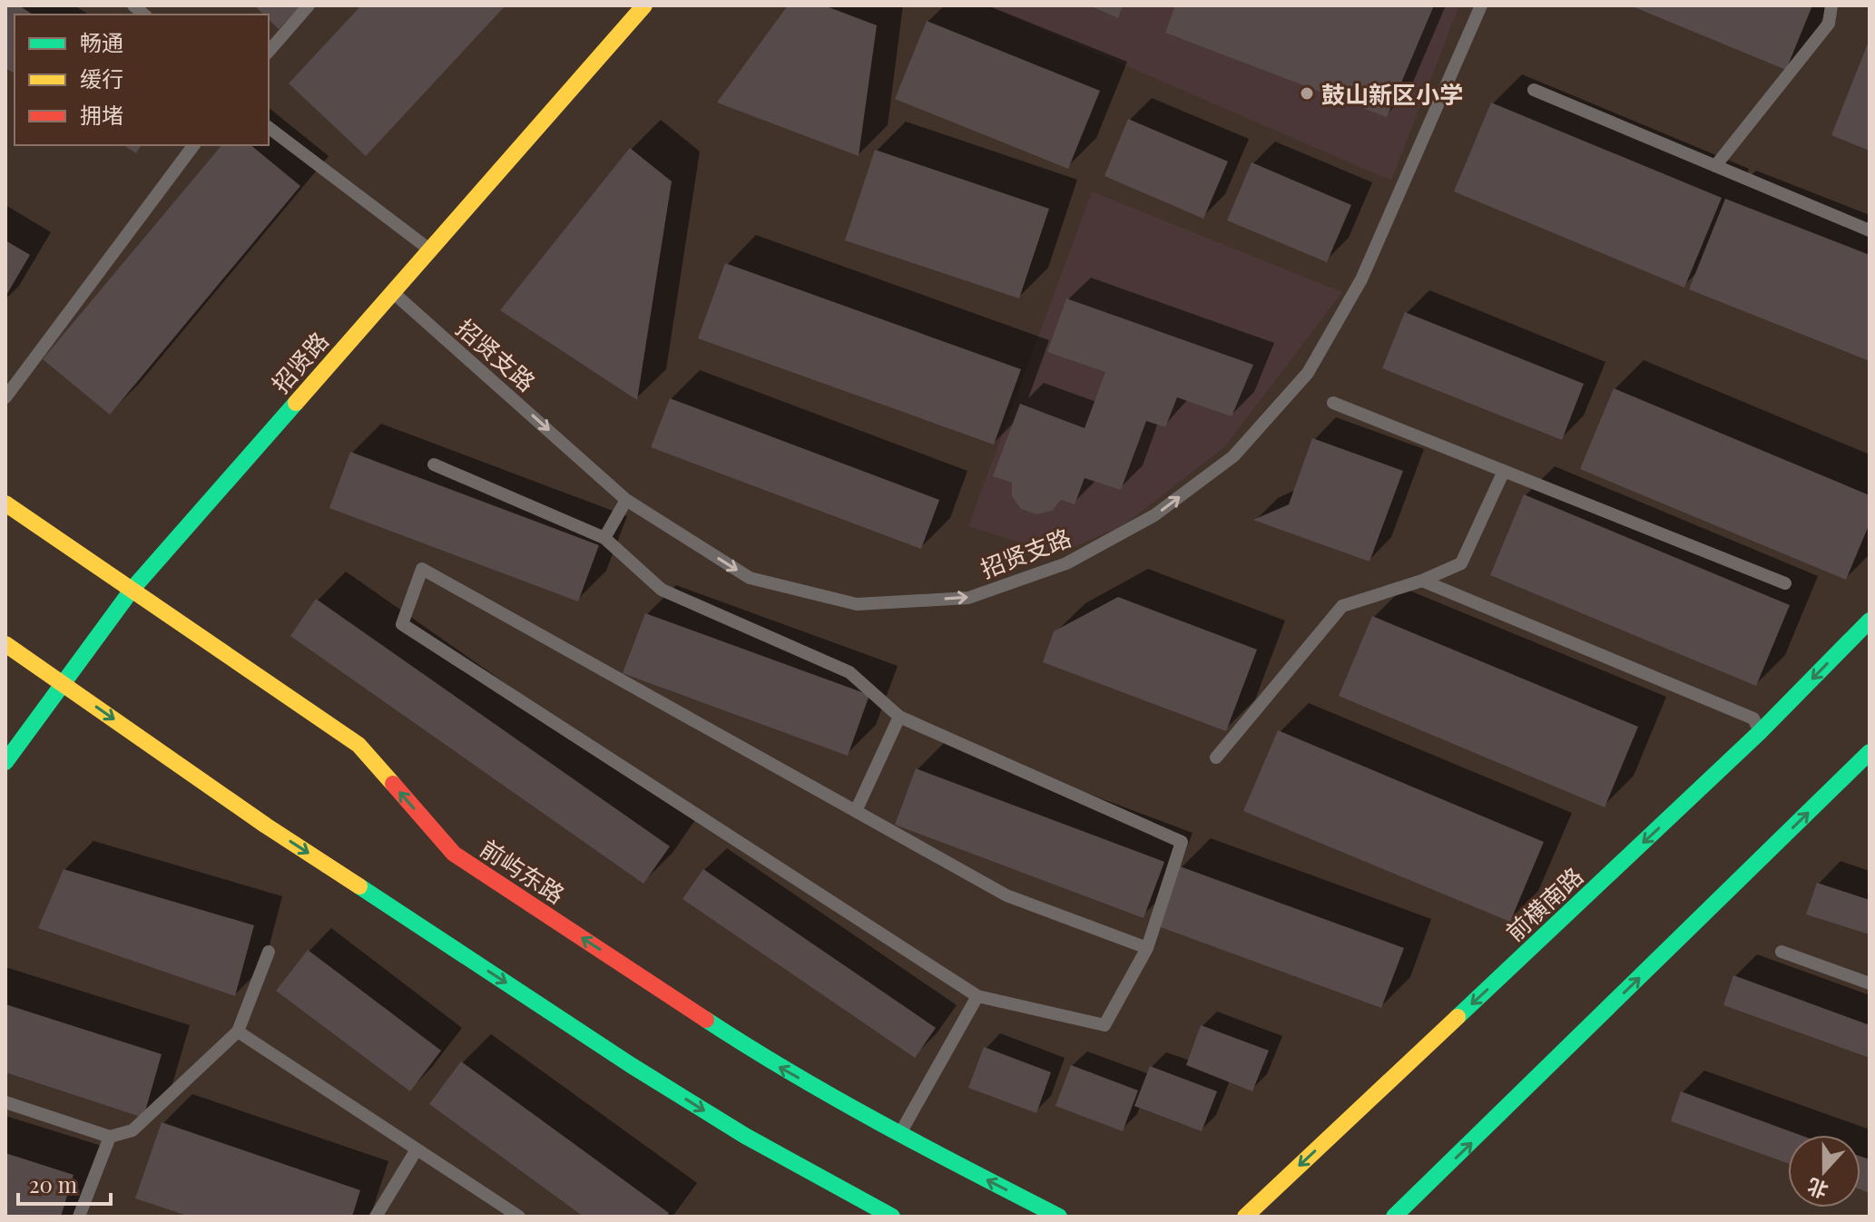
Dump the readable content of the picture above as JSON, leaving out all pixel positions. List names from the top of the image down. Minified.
{"streets":{"main road":["招贤路","前屿东路","前横南路"],"lane":["招贤支路"]},"crossings":[["招贤支路","招贤路"],["招贤路","前屿东路"]],"places":["鼓山新区小学"],"legend":["畅通","缓行","拥堵"],"scale_bar":"20 m","north":"bottom"}
